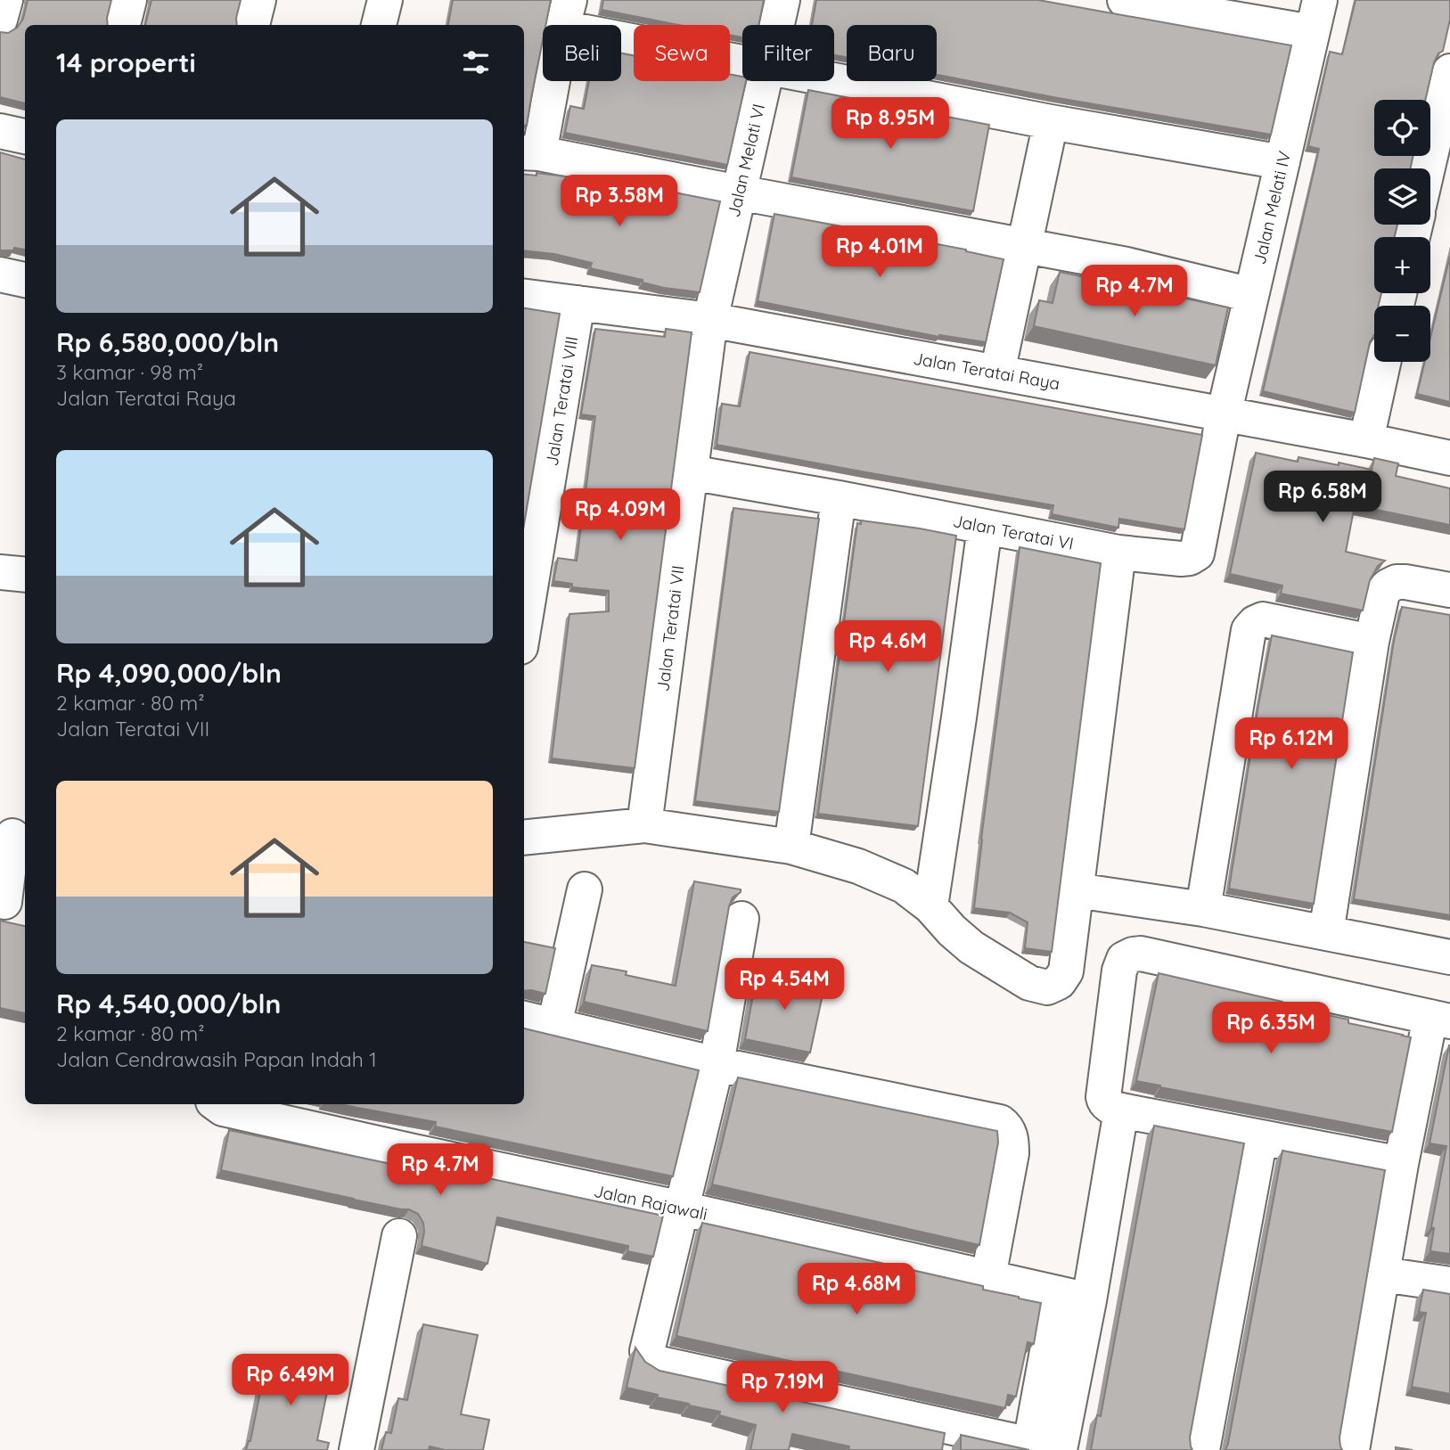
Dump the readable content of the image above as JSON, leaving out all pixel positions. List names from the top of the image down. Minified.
{"streets":{"street":["Jalan Melati VI","Jalan Melati IV","Jalan Teratai Raya","Jalan Teratai VIII","Jalan Teratai VI","Jalan Teratai VII","Jalan Rajawali"]},"crossings":[["Jalan Melati VI","Jalan Teratai Raya"],["Jalan Melati VI","Jalan Teratai VII"],["Jalan Melati IV","Jalan Teratai Raya"],["Jalan Melati IV","Jalan Teratai VI"],["Jalan Teratai Raya","Jalan Teratai VIII"],["Jalan Teratai Raya","Jalan Teratai VI"],["Jalan Teratai Raya","Jalan Teratai VII"],["Jalan Teratai VI","Jalan Teratai VII"]],"page":{"chip":["Beli","Sewa","Filter","Baru"],"heading":"14 properti","price":["Rp 8.95M","Rp 3.58M","Rp 4.01M","Rp 4.7M","Rp 6.58M","Rp 4.09M","Rp 4.6M","Rp 6.12M","Rp 4.54M","Rp 6.35M","Rp 4.7M","Rp 4.68M","Rp 6.49M","Rp 7.19M"],"map_buttons":["+","−"],"list":[{"name":"Rp 6,580,000/bln","note":"3 kamar · 98 m² · Jalan Teratai Raya"},{"name":"Rp 4,090,000/bln","note":"2 kamar · 80 m² · Jalan Teratai VII"},{"name":"Rp 4,540,000/bln","note":"2 kamar · 80 m² · Jalan Cendrawasih Papan Indah 1"}]}}
